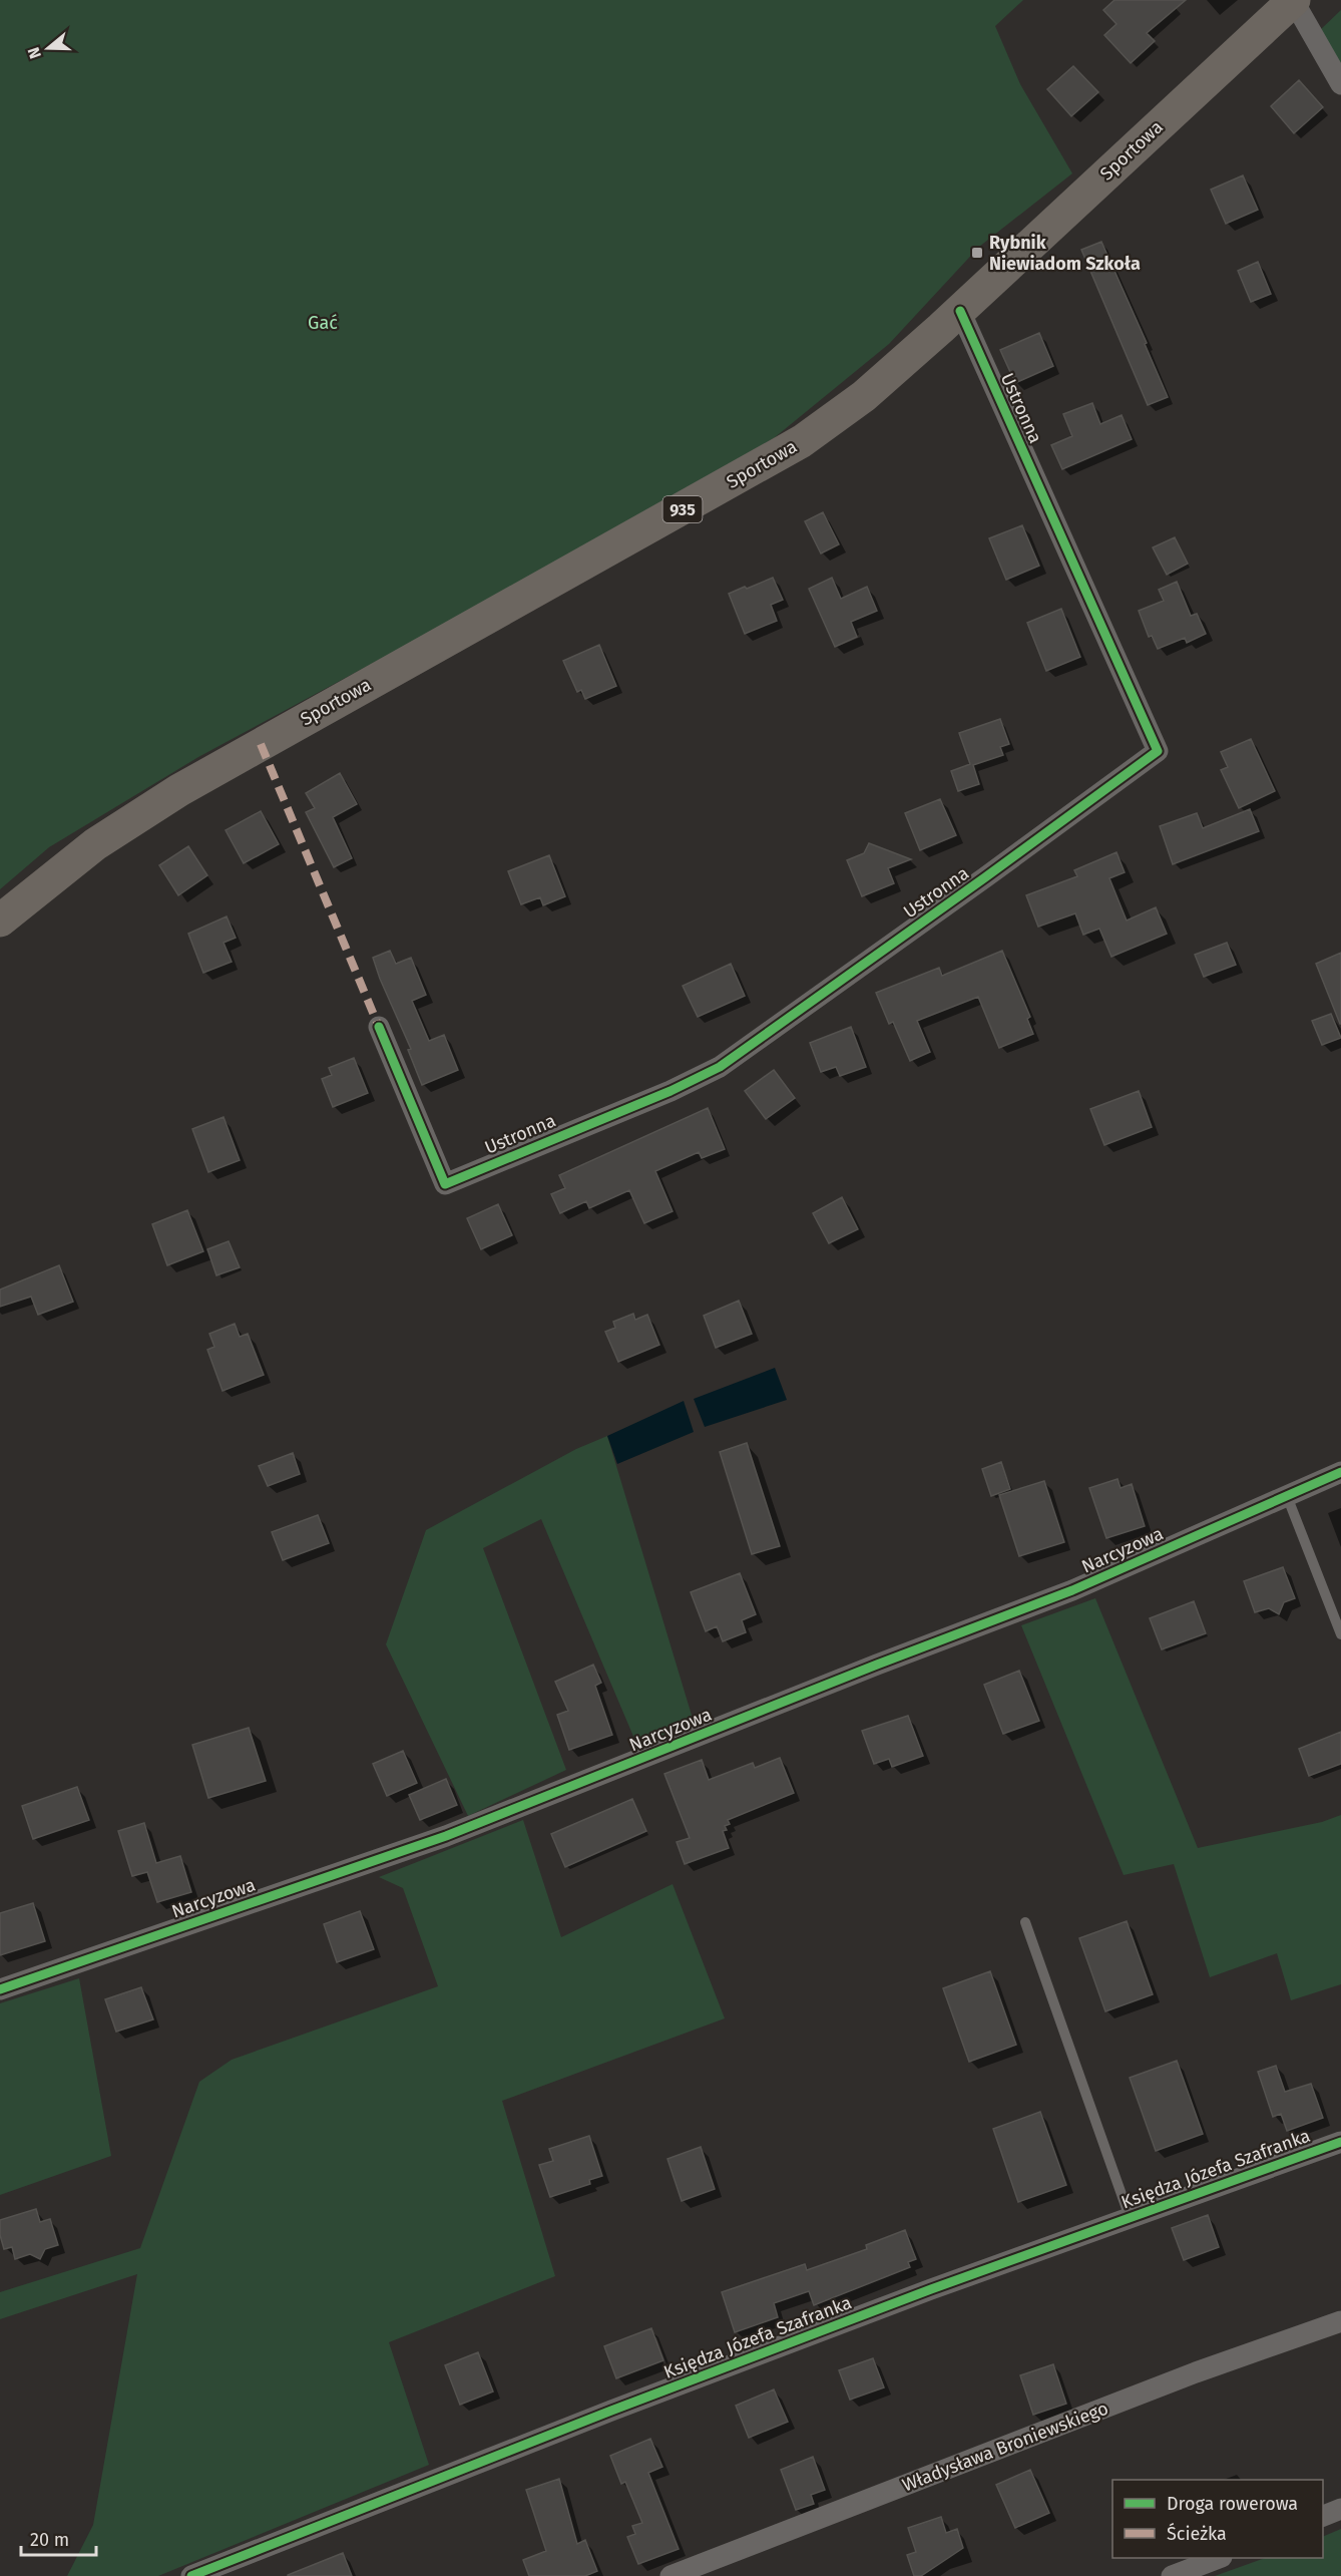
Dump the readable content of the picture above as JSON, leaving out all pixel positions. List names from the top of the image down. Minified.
{"streets":{"main road":["Sportowa","935"],"street":["Ustronna","Narcyzowa","Księdza Józefa Szafranka","Władysława Broniewskiego"]},"crossings":[["Sportowa","Ustronna"]],"parks":["Gać"],"places":{"transit":["Rybnik Niewiadom Szkoła"]},"legend":["Droga rowerowa","Ścieżka"],"scale_bar":"20 m","north":"left"}
